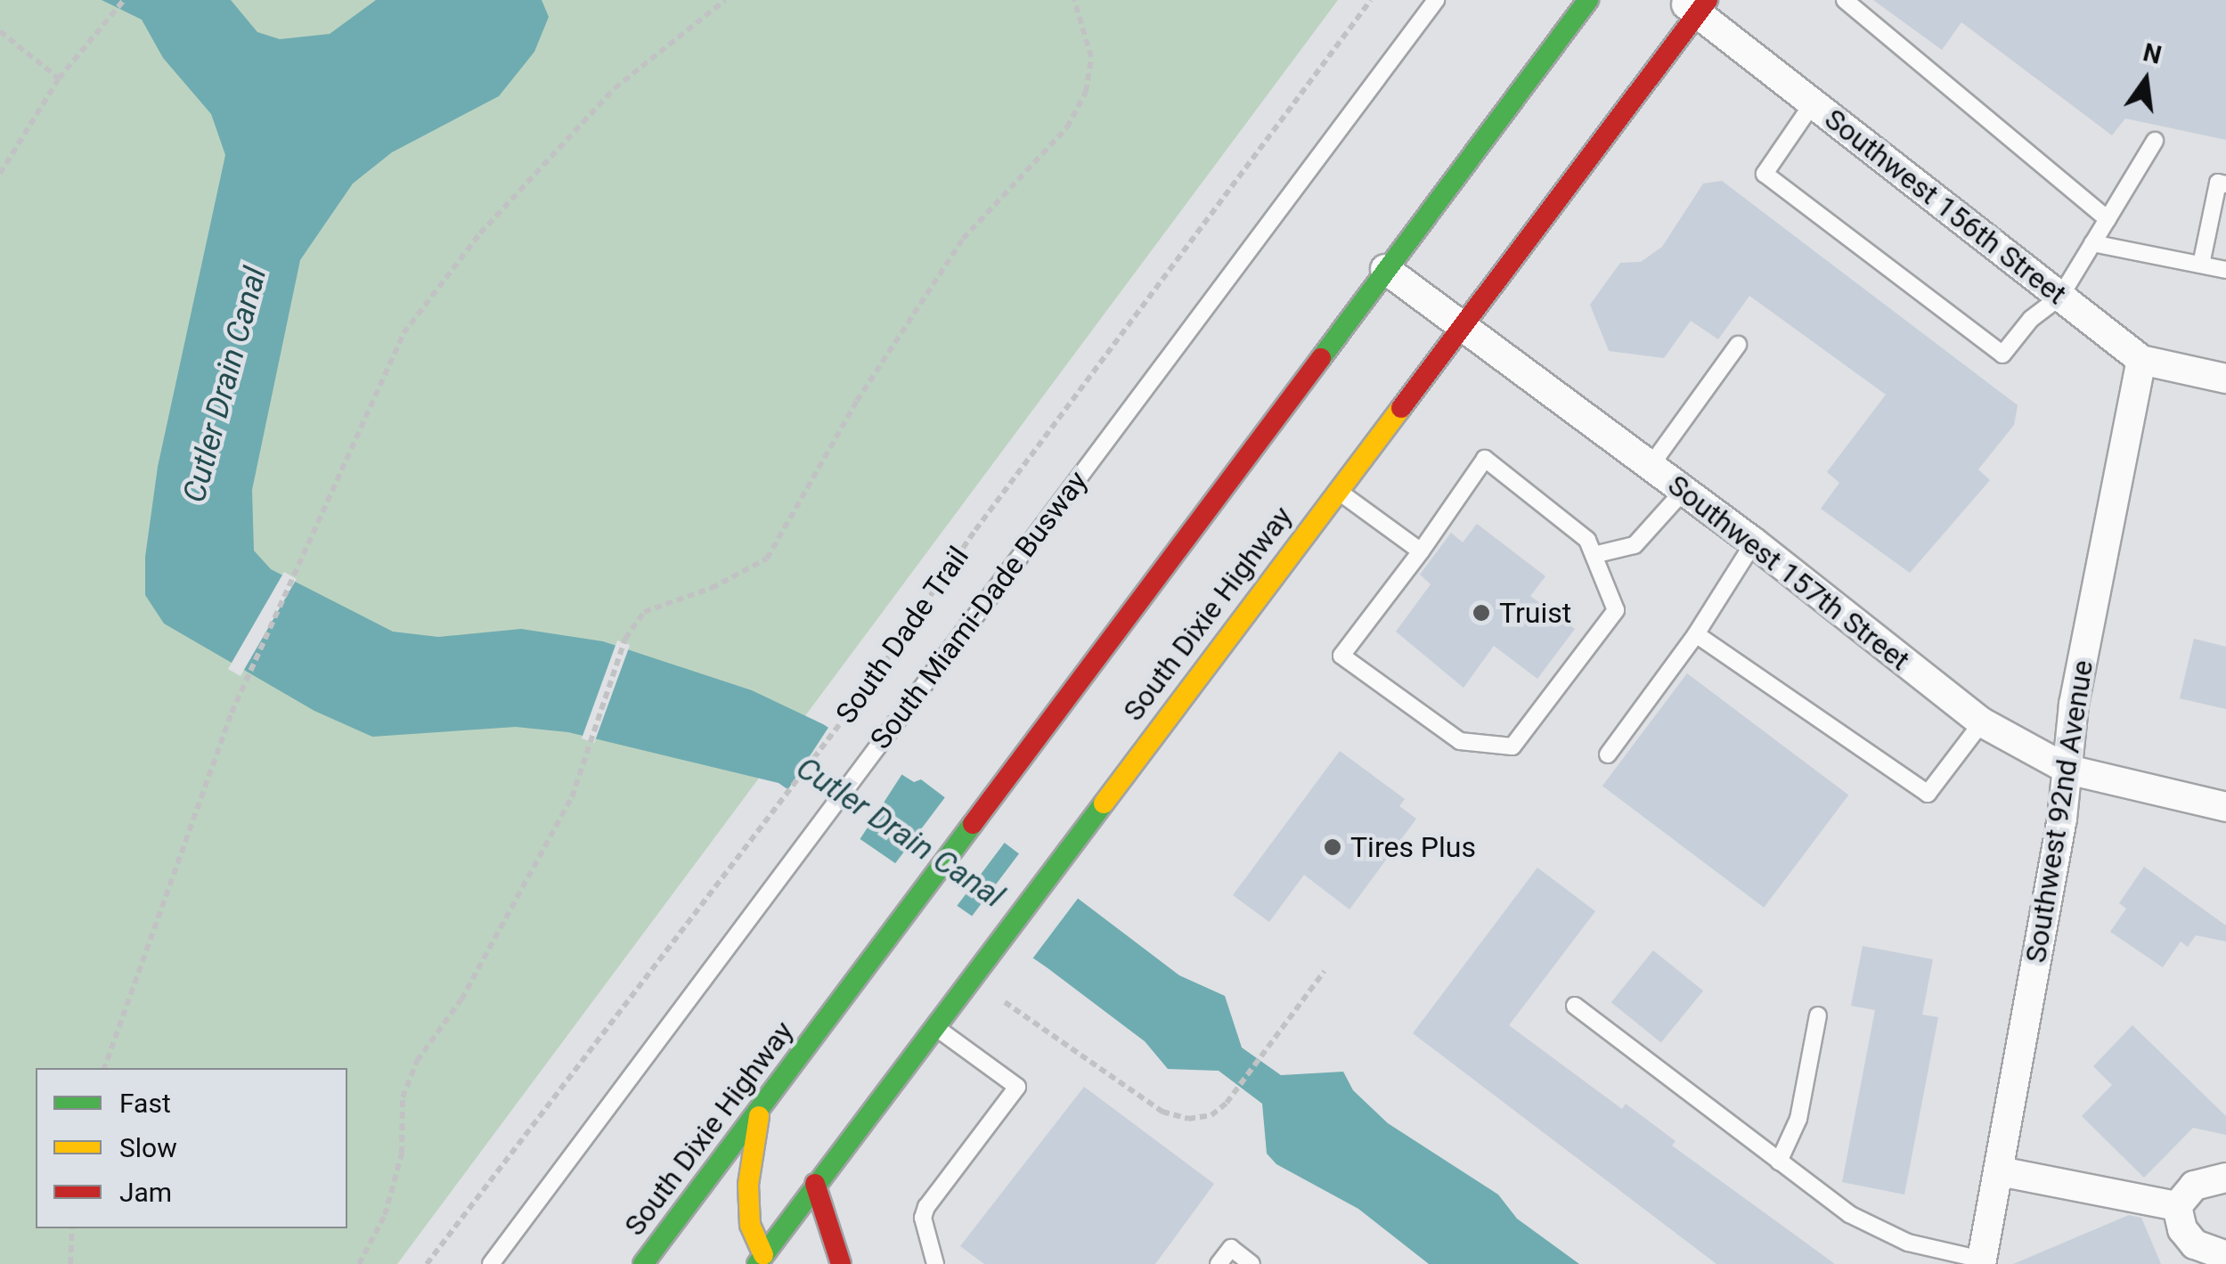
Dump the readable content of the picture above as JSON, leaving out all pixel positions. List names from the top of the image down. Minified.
{"streets":{"main road":["South Dixie Highway"],"street":["Southwest 156th Street","Southwest 157th Street","Southwest 92nd Avenue"],"lane":["South Miami-Dade Busway"],"path":["South Dade Trail"]},"crossings":[["Southwest 156th Street","South Dixie Highway"],["Southwest 156th Street","Southwest 92nd Avenue"],["Southwest 157th Street","South Dixie Highway"],["Southwest 157th Street","Southwest 92nd Avenue"]],"water":["Cutler Drain Canal"],"places":["Truist","Tires Plus"],"legend":["Fast","Slow","Jam"],"north":"top"}
